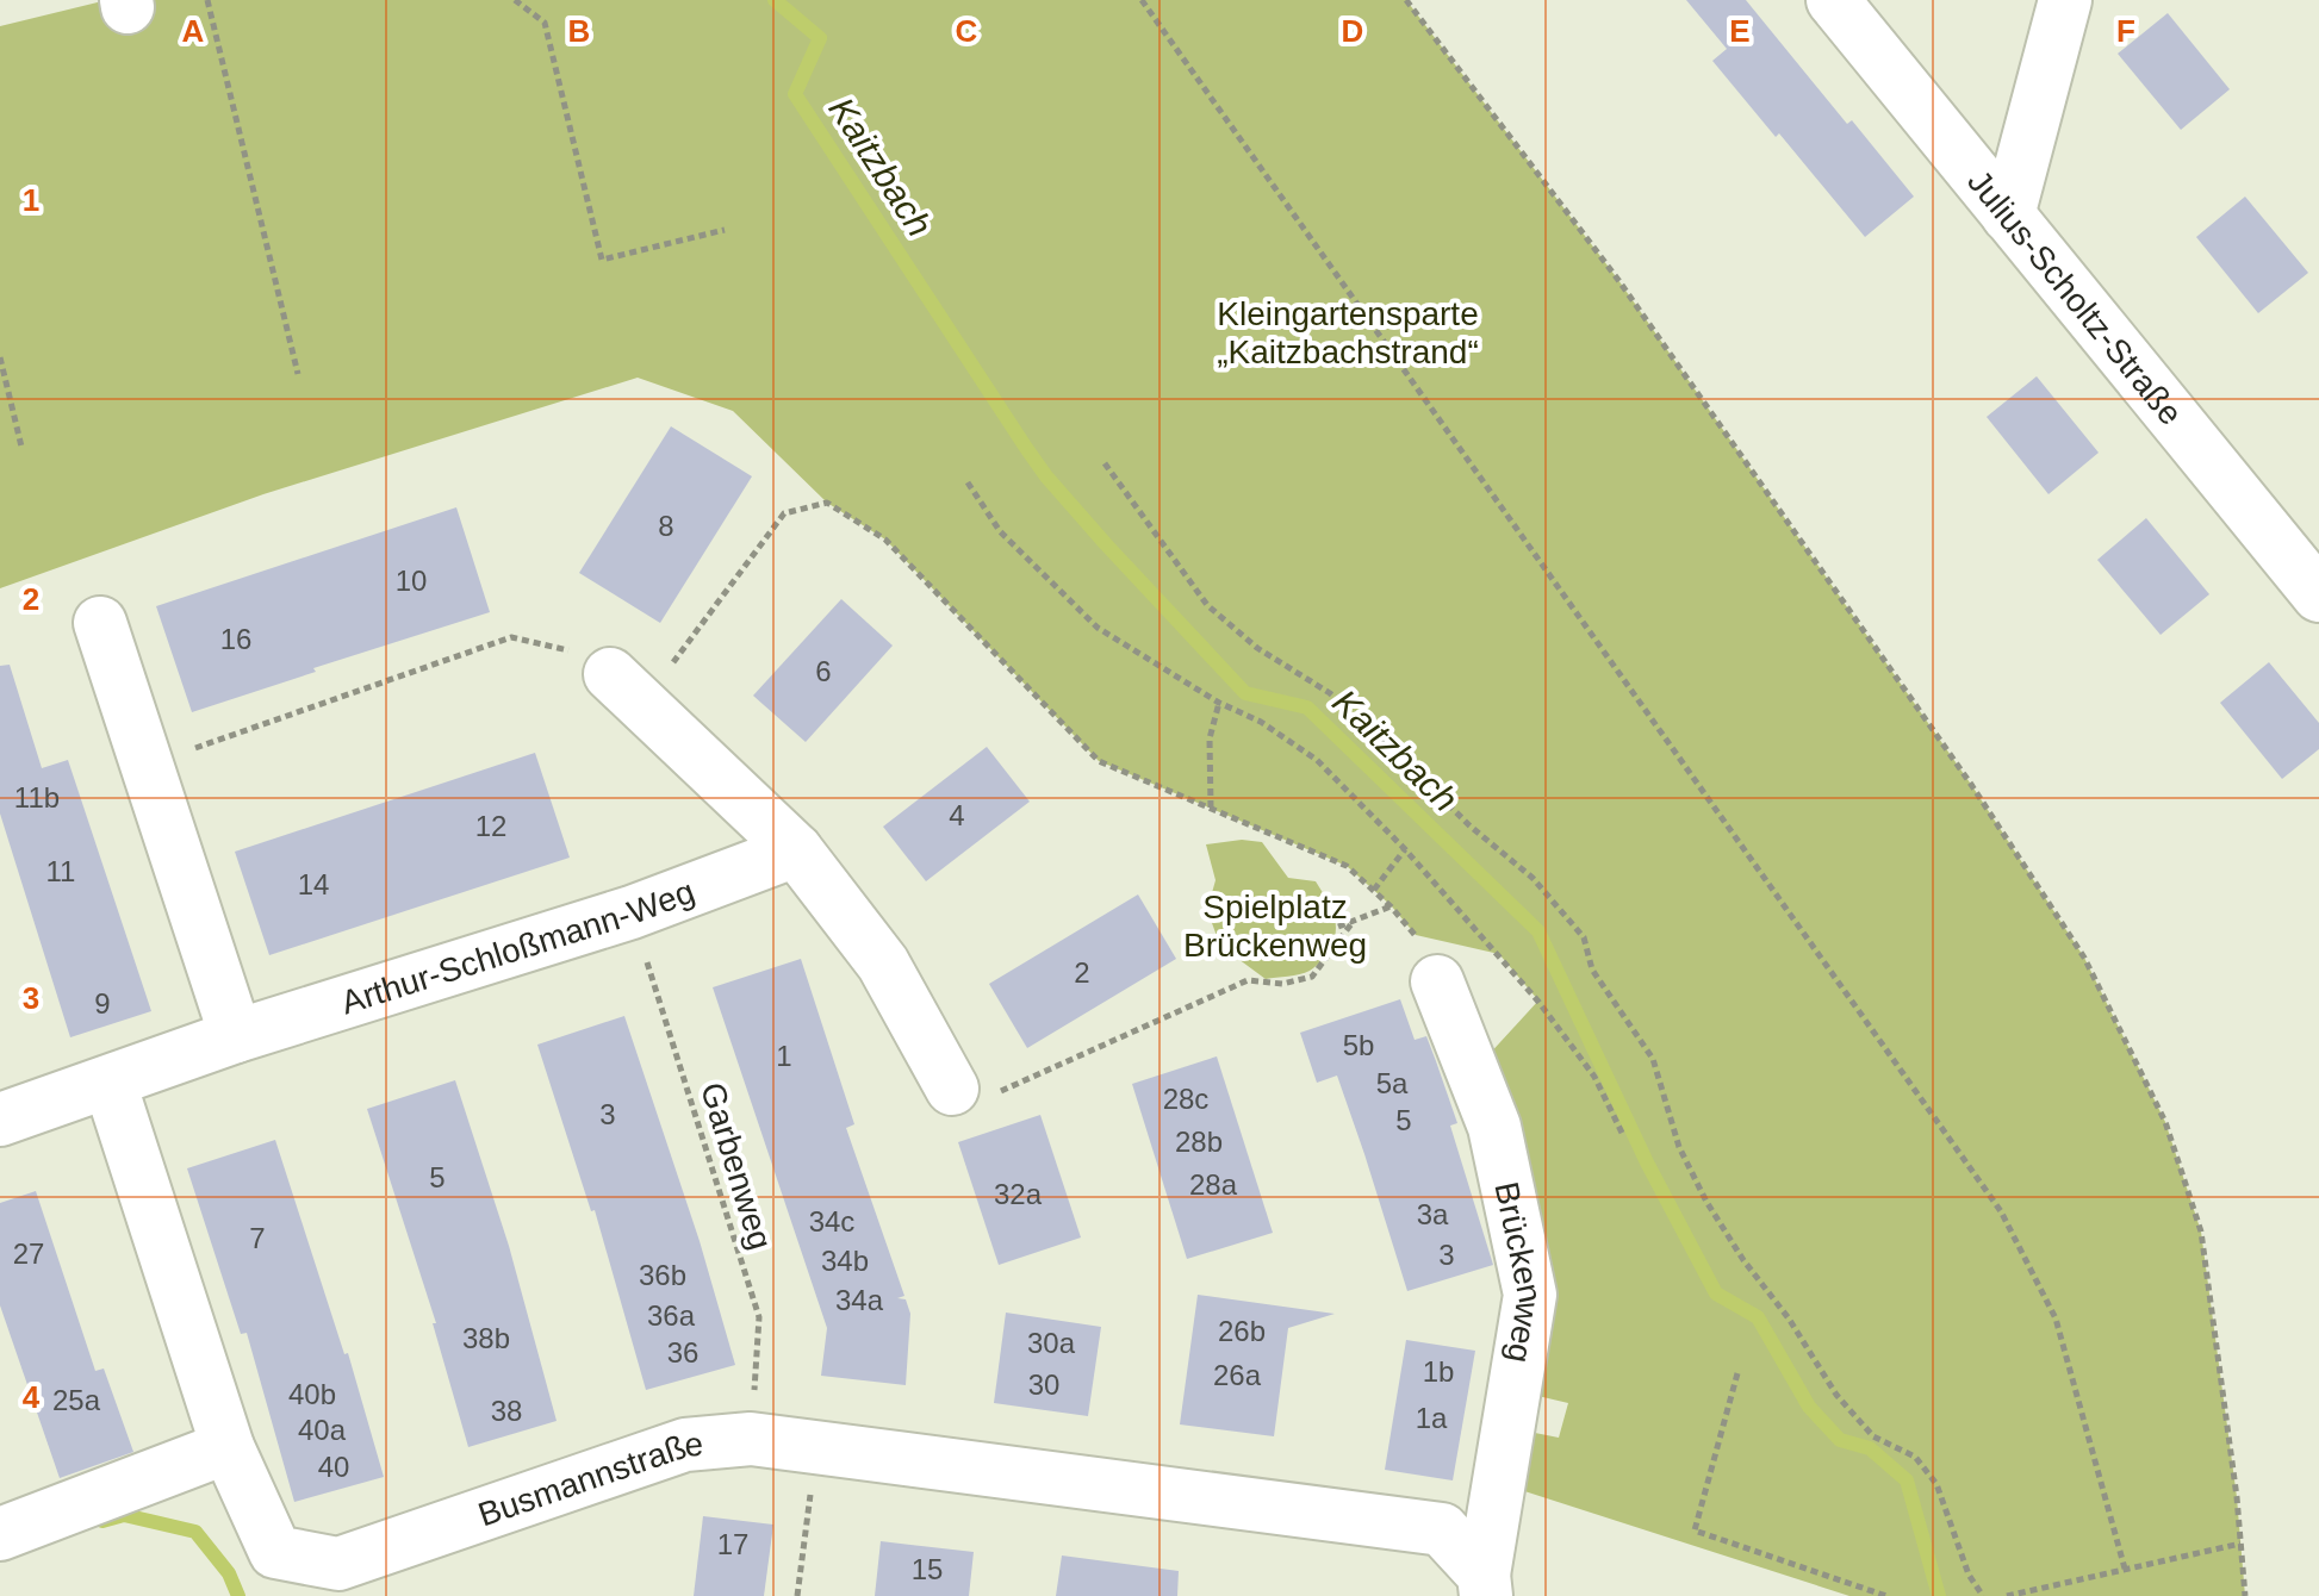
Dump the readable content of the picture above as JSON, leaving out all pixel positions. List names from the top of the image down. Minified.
{"streets":{"street":["Julius-Scholtz-Straße","Arthur-Schloßmann-Weg","Brückenweg","Busmannstraße"],"path":["Garbenweg"]},"crossings":[["Arthur-Schloßmann-Weg","Garbenweg"],["Arthur-Schloßmann-Weg","Busmannstraße"],["Garbenweg","Busmannstraße"],["Brückenweg","Busmannstraße"]],"water":["Kaitzbach"],"parks":["Kleingartensparte „Kaitzbachstrand“","Spielplatz Brückenweg"],"house_numbers":["8","10","16","6","11b","4","12","11","14","2","9","5b","1","5a","28c","3","5","28b","5","28a","32a","3a","34c","7","27","3","34b","36b","34a","36a","26b","38b","30a","36","1b","26a","30","40b","25a","38","1a","40a","40","17","15"],"grid":{"columns":["A","B","C","D","E","F"],"rows":["1","2","3","4"]}}
